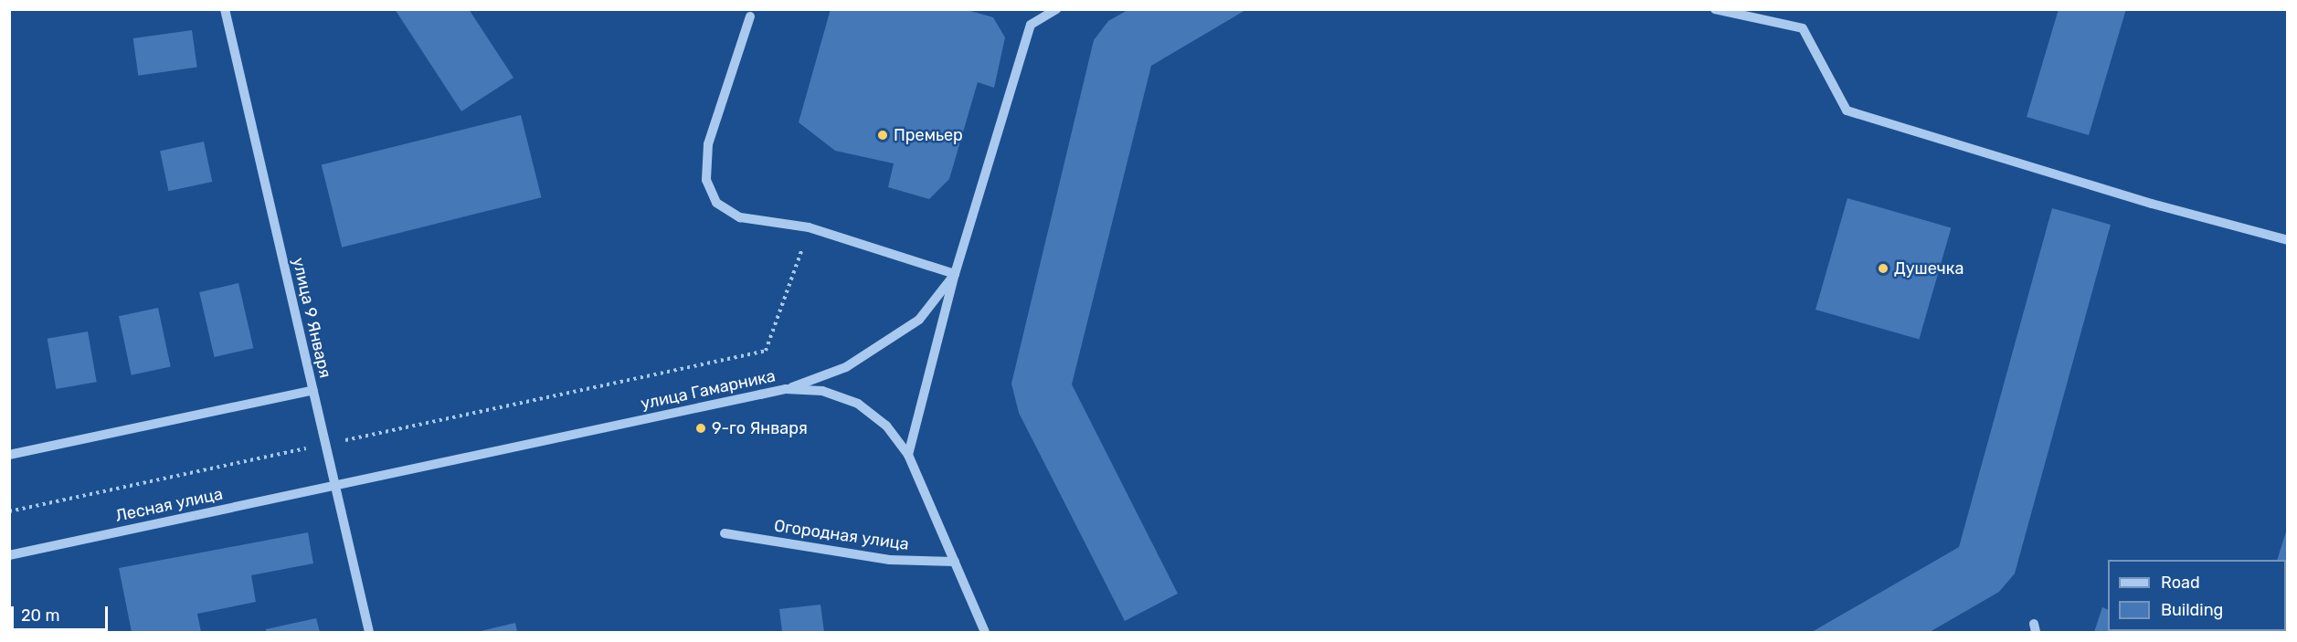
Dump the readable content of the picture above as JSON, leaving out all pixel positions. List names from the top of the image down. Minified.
{"streets":{"street":["улица 9 Января","улица Гамарника","Лесная улица","Огородная улица"]},"crossings":[["улица 9 Января","улица Гамарника"],["улица 9 Января","Лесная улица"],["улица Гамарника","Лесная улица"],["улица Гамарника","Огородная улица"]],"places":["Премьер","Душечка","9-го Января"],"legend":["Road","Building"],"scale_bar":"20 m"}
